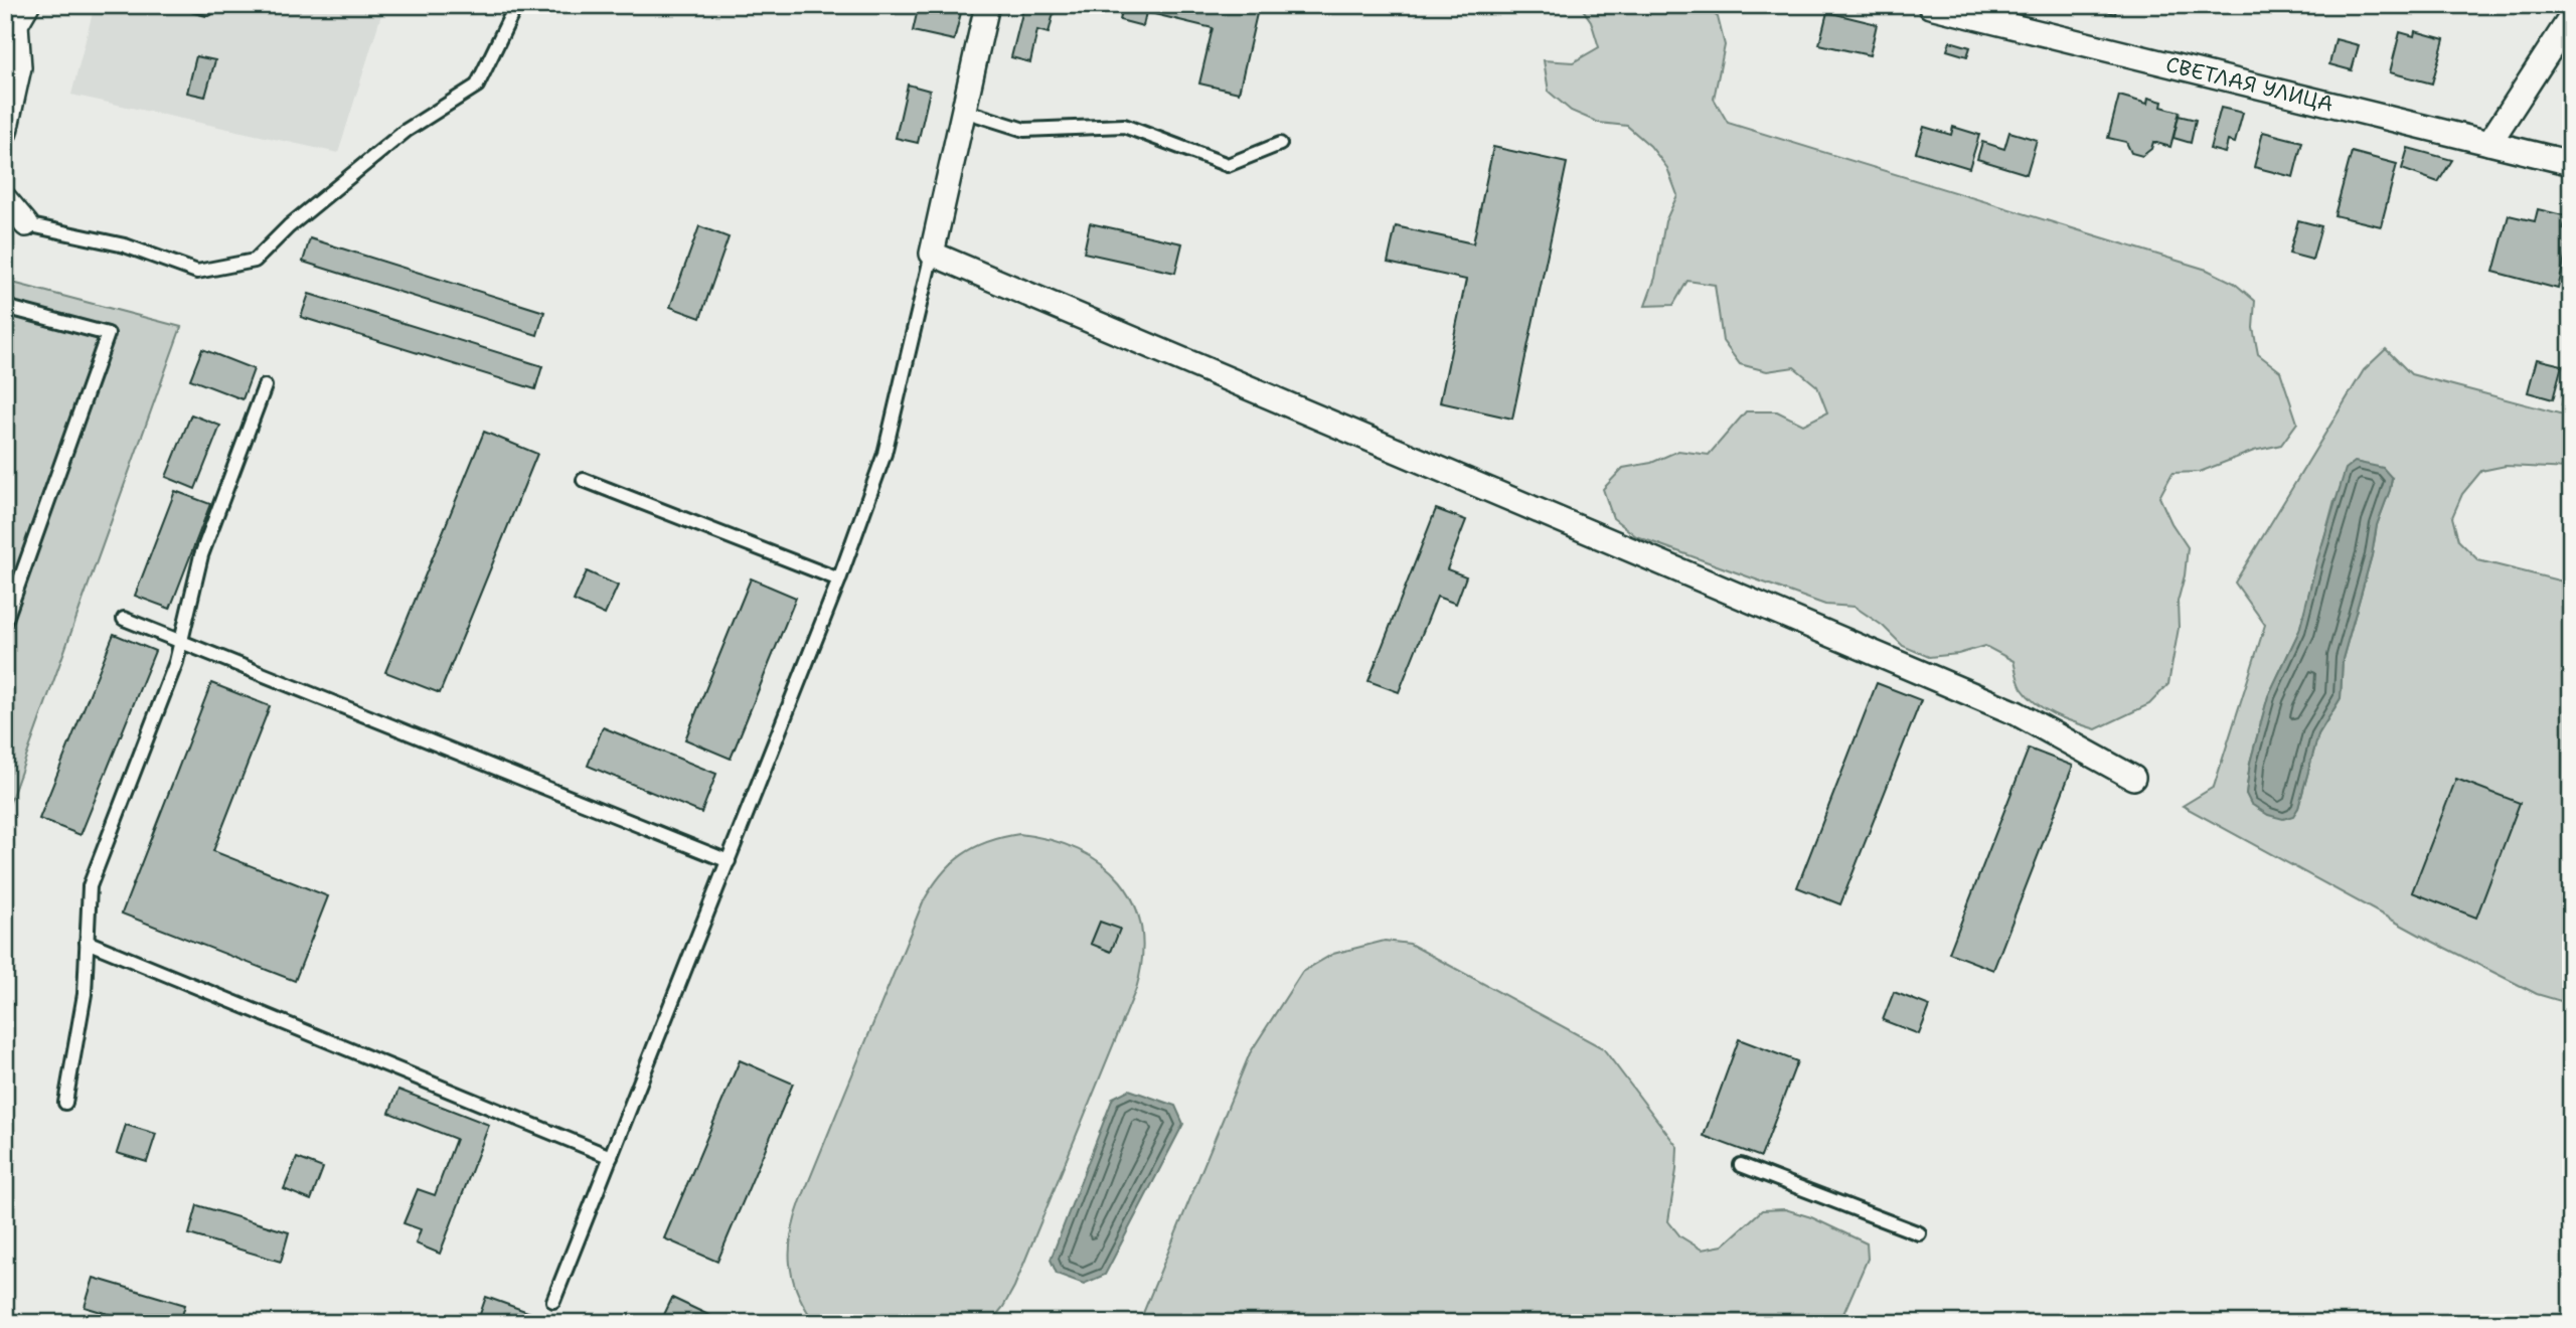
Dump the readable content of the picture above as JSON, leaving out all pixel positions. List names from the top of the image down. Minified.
{"streets":{"street":["СВЕТЛАЯ УЛИЦА"]}}
